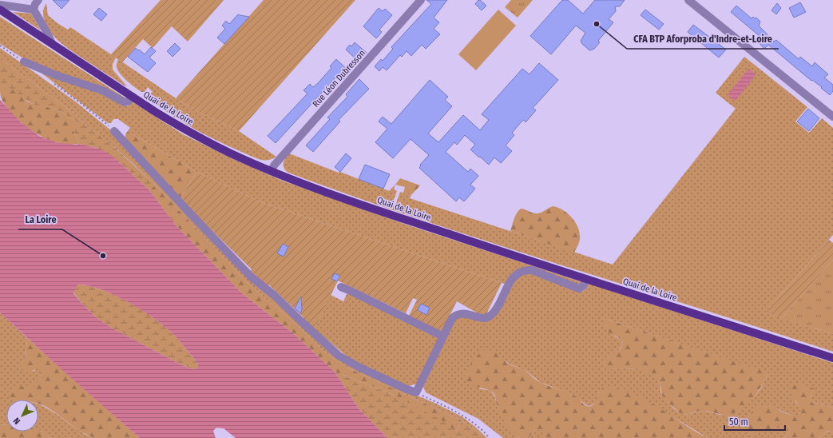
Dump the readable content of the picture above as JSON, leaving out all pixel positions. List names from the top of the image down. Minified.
{"streets":{"main road":["Quai de la Loire"],"street":["Rue Léon Dubresson"]},"crossings":[["Rue Léon Dubresson","Quai de la Loire"]],"places":["CFA BTP Aforproba d'Indre-et-Loire","La Loire"],"scale_bar":"50 m","north":"bottom left"}
